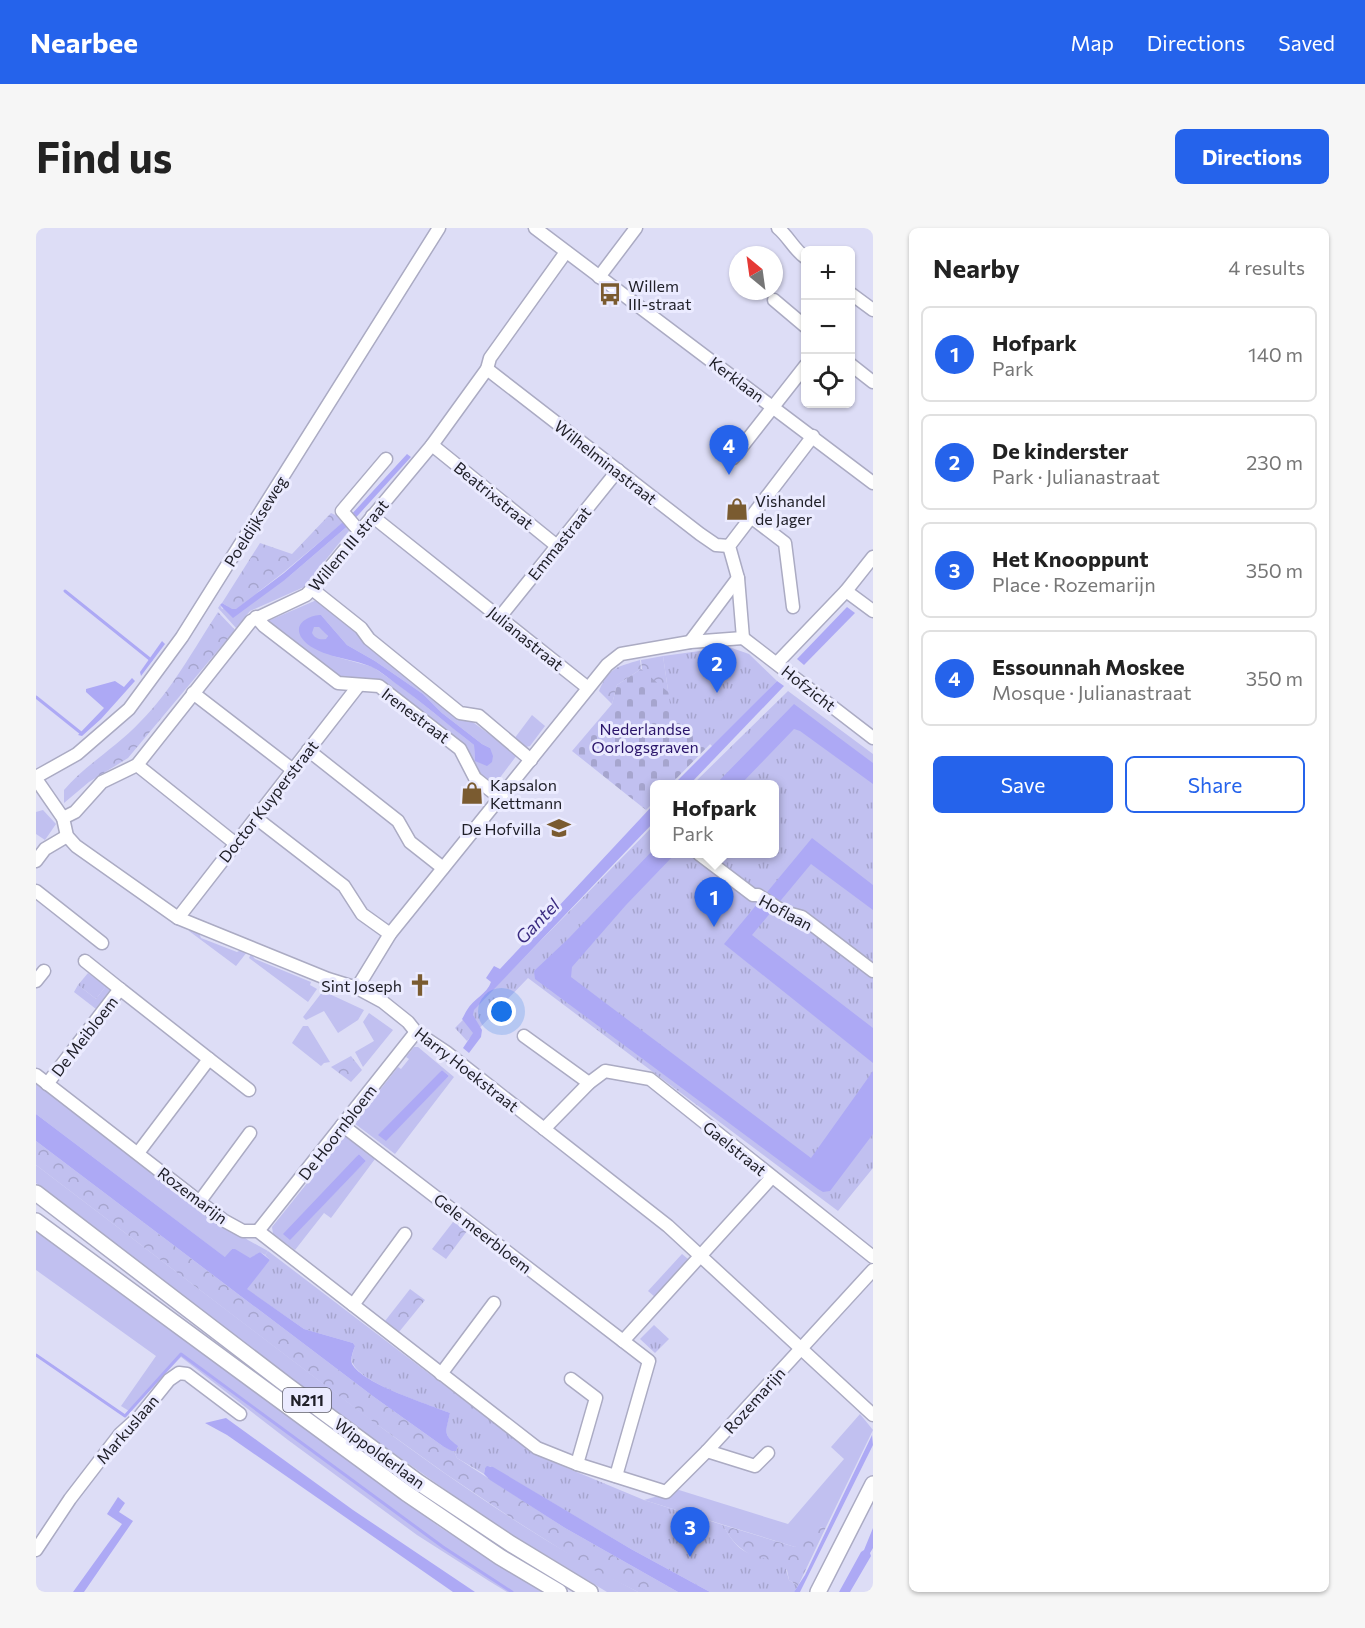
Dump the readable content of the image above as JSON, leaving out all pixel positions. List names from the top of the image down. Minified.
{"streets":{"main road":["N211","Wippolderlaan"],"street":["Kerklaan","Wilhelminastraat","Beatrixstraat","Poeldijkseweg","Emmastraat","Willem III straat","Julianastraat","Hofzicht","Irenestraat","Doctor Kuyperstraat","Hoflaan","De Meibloem","Harry Hoekstraat","De Hoornbloem","Gaelstraat","Rozemarijn","Gele meerbloem","Markuslaan"]},"crossings":[["Kerklaan","Willem III straat"],["Wilhelminastraat","Emmastraat"],["Wilhelminastraat","Willem III straat"],["Beatrixstraat","Emmastraat"],["Beatrixstraat","Willem III straat"],["Emmastraat","Julianastraat"],["Willem III straat","Julianastraat"],["Willem III straat","Irenestraat"],["Irenestraat","Doctor Kuyperstraat"],["Doctor Kuyperstraat","Harry Hoekstraat"],["De Meibloem","Rozemarijn"],["Harry Hoekstraat","De Hoornbloem"],["Harry Hoekstraat","Gaelstraat"],["Harry Hoekstraat","Rozemarijn"],["De Hoornbloem","Rozemarijn"],["De Hoornbloem","Gele meerbloem"],["Rozemarijn","Gele meerbloem"]],"water":["Gantel"],"parks":["Nederlandse Oorlogsgraven"],"places":{"bus stop":["Willem III-straat"],"shop":["Vishandel de Jager","Kapsalon Kettmann"],"school or university":["De Hofvilla"],"church":["Sint Joseph"]},"north":"top left","page":{"header":"Nearbee","nav":["Map","Directions","Saved"],"buttons":["Directions",["Save","Share"]],"title":"Find us","heading":["Nearby","4 results"],"map_buttons":["+","−"],"list":[{"mark":"1","name":"Hofpark","note":"Park","value":"140 m"},{"mark":"2","name":"De kinderster","note":"Park · Julianastraat","value":"230 m"},{"mark":"3","name":"Het Knooppunt","note":"Place · Rozemarijn","value":"350 m"},{"mark":"4","name":"Essounnah Moskee","note":"Mosque · Julianastraat","value":"350 m"}],"pins":["4","2","1","3"],"popup":["Hofpark","Park"]}}
